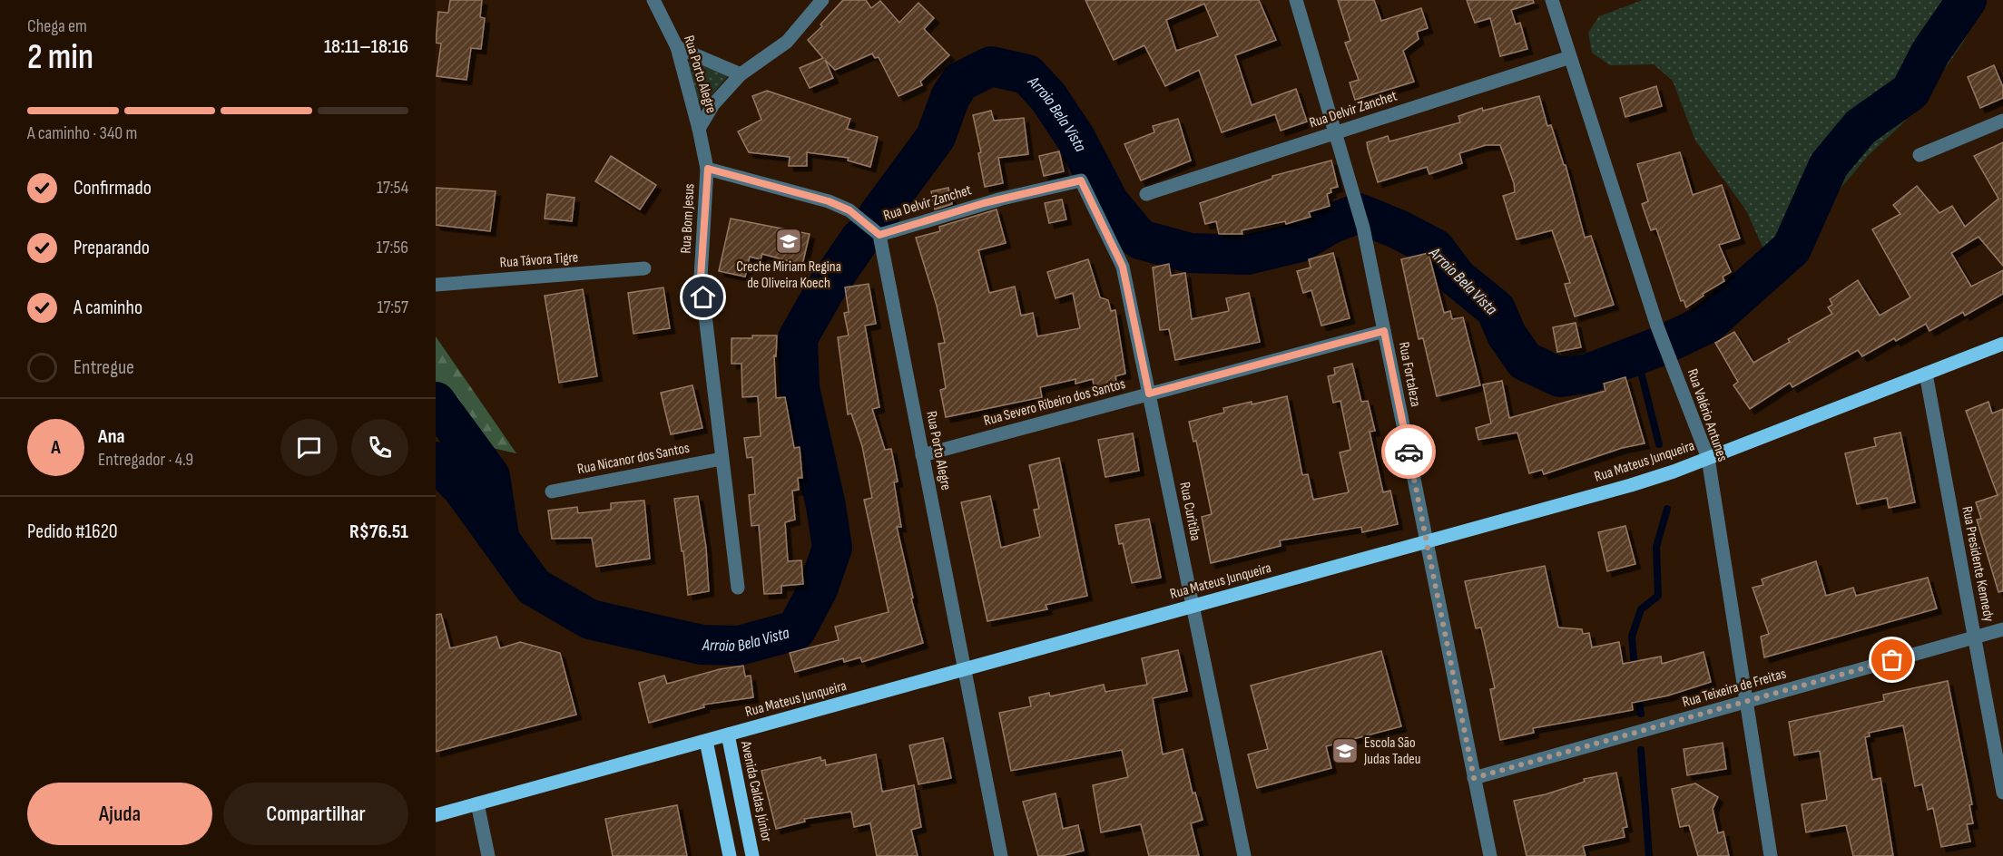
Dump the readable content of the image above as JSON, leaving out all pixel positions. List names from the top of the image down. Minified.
{"streets":{"main road":["Rua Mateus Junqueira","Avenida Caldas Júnior"],"street":["Rua Porto Alegre","Rua Delvir Zanchet","Rua Bom Jesus","Rua Távora Tigre","Rua Fortaleza","Rua Severo Ribeiro dos Santos","Rua Valério Antunes","Rua Nicanor dos Santos","Rua Curitiba","Rua Presidente Kennedy","Rua Teixeira de Freitas"]},"crossings":[["Rua Porto Alegre","Rua Delvir Zanchet"],["Rua Porto Alegre","Rua Bom Jesus"],["Rua Porto Alegre","Rua Severo Ribeiro dos Santos"],["Rua Porto Alegre","Rua Mateus Junqueira"],["Rua Delvir Zanchet","Rua Fortaleza"],["Rua Delvir Zanchet","Rua Valério Antunes"],["Rua Delvir Zanchet","Rua Curitiba"],["Rua Bom Jesus","Rua Nicanor dos Santos"],["Rua Fortaleza","Rua Severo Ribeiro dos Santos"],["Rua Fortaleza","Rua Mateus Junqueira"],["Rua Fortaleza","Rua Teixeira de Freitas"],["Rua Severo Ribeiro dos Santos","Rua Curitiba"],["Rua Valério Antunes","Rua Mateus Junqueira"],["Rua Valério Antunes","Rua Teixeira de Freitas"],["Rua Mateus Junqueira","Rua Curitiba"],["Rua Mateus Junqueira","Rua Presidente Kennedy"],["Rua Mateus Junqueira","Avenida Caldas Júnior"],["Rua Presidente Kennedy","Rua Teixeira de Freitas"]],"water":["Arroio Bela Vista"],"places":{"school or university":["Creche Miriam Regina de Oliveira Koech","Escola São Judas Tadeu"]},"page":{"heading":["2 min","Chega em","18:11–18:16"],"panel":["Ana","Entregador · 4.9","Pedido #1620","R$76.51"],"bar":"A caminho · 340 m","list":[["Confirmado","17:54"],["Preparando","17:56"],["A caminho","17:57"],"Entregue"],"round":"A","buttons":["Ajuda","Compartilhar"]}}
